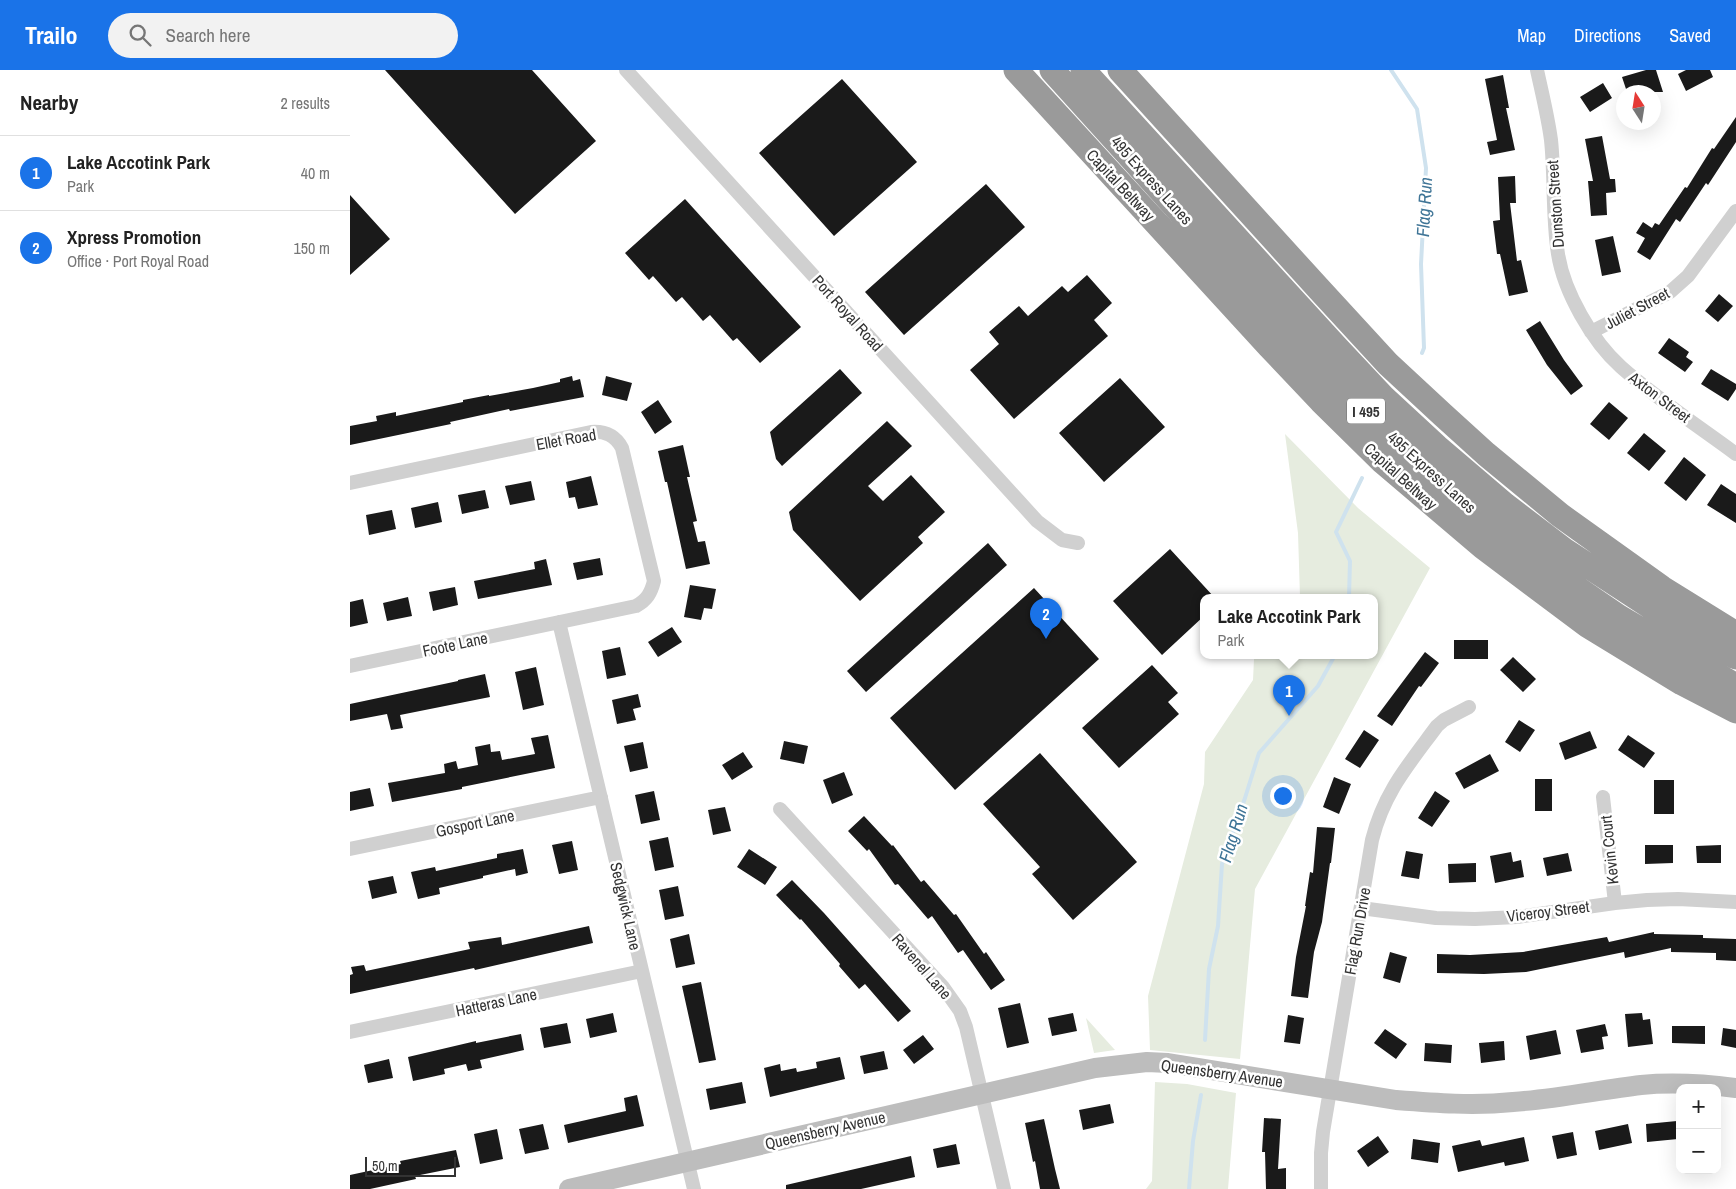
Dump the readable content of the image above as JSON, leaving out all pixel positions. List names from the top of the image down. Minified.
{"streets":{"highway":["495 Express Lanes","Capital Beltway","I 495"],"street":["Dunston Street","Juliet Street","Port Royal Road","Axton Street","Ellet Road","Foote Lane","Gosport Lane","Kevin Court","Sedgwick Lane","Viceroy Street","Flag Run Drive","Ravenel Lane","Hatteras Lane","Queensberry Avenue"]},"crossings":[["Dunston Street","Juliet Street"],["Dunston Street","Axton Street"],["Juliet Street","Axton Street"],["Ellet Road","Foote Lane"],["Ellet Road","Sedgwick Lane"],["Foote Lane","Sedgwick Lane"],["Gosport Lane","Sedgwick Lane"],["Kevin Court","Viceroy Street"],["Sedgwick Lane","Hatteras Lane"],["Sedgwick Lane","Queensberry Avenue"],["Viceroy Street","Flag Run Drive"],["Flag Run Drive","Queensberry Avenue"],["Ravenel Lane","Queensberry Avenue"]],"water":["Flag Run"],"scale_bar":"50 m","north":"top","page":{"header":"Trailo","search":"Search here","nav":["Map","Directions","Saved"],"heading":["Nearby","2 results"],"list":[{"mark":"1","name":"Lake Accotink Park","note":"Park","value":"40 m"},{"mark":"2","name":"Xpress Promotion","note":"Office · Port Royal Road","value":"150 m"}],"popup":["Lake Accotink Park","Park"],"pins":["2","1"],"map_buttons":["+","−"],"scale":"50 m"}}
